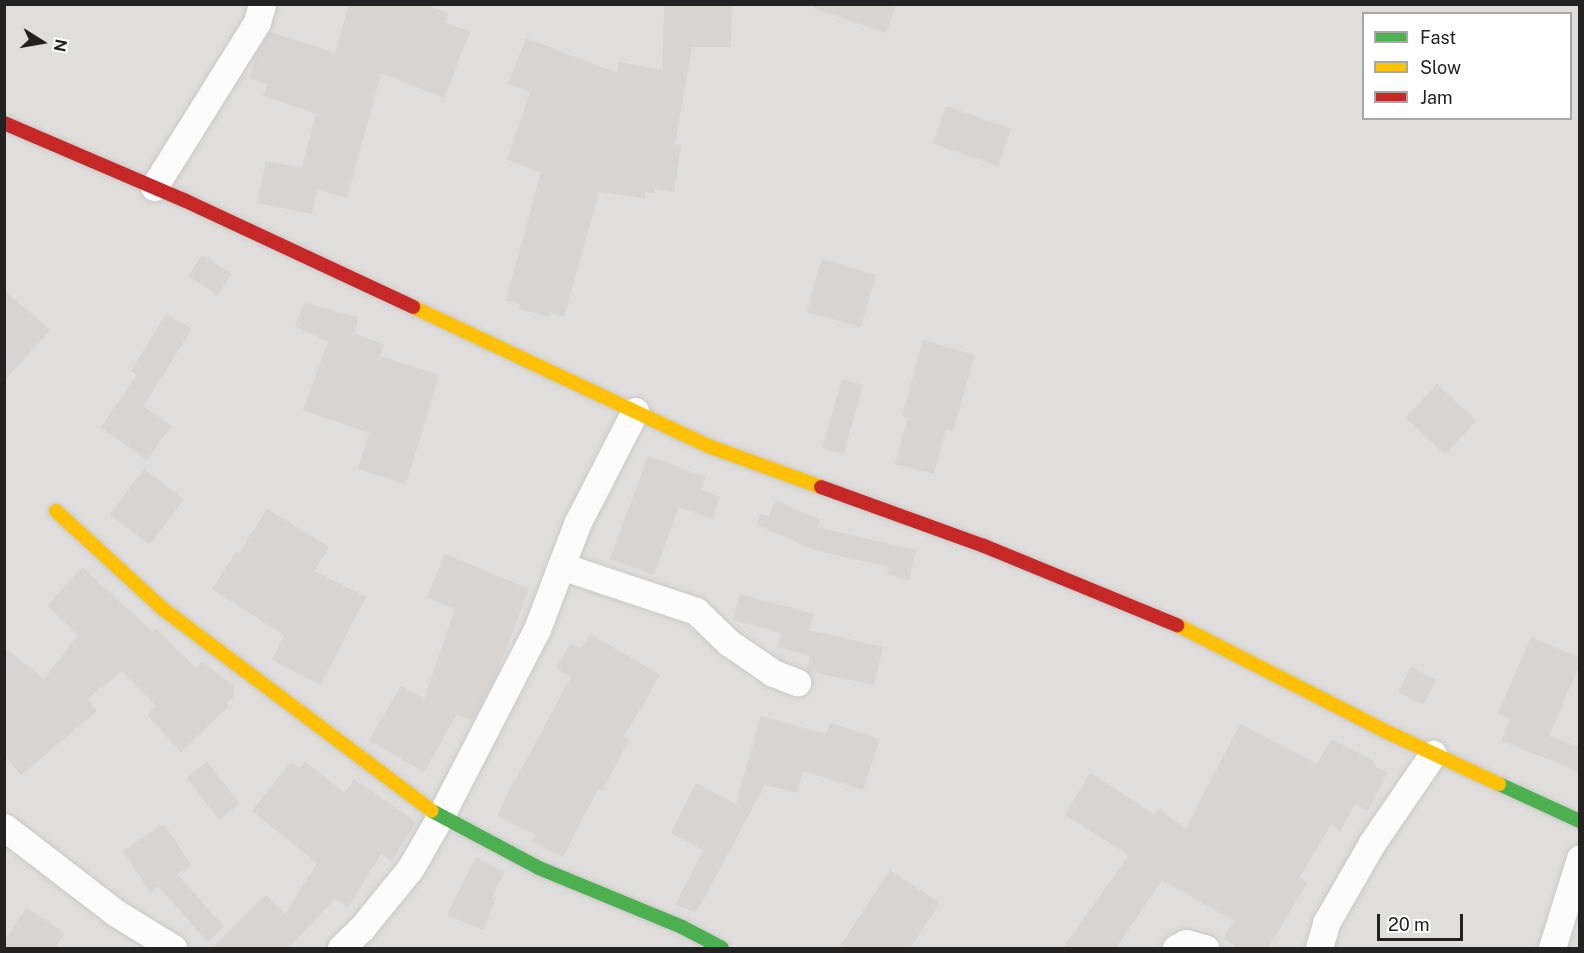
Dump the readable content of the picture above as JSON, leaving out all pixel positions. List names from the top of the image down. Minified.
{"legend":["Fast","Slow","Jam"],"scale_bar":"20 m","north":"right"}
